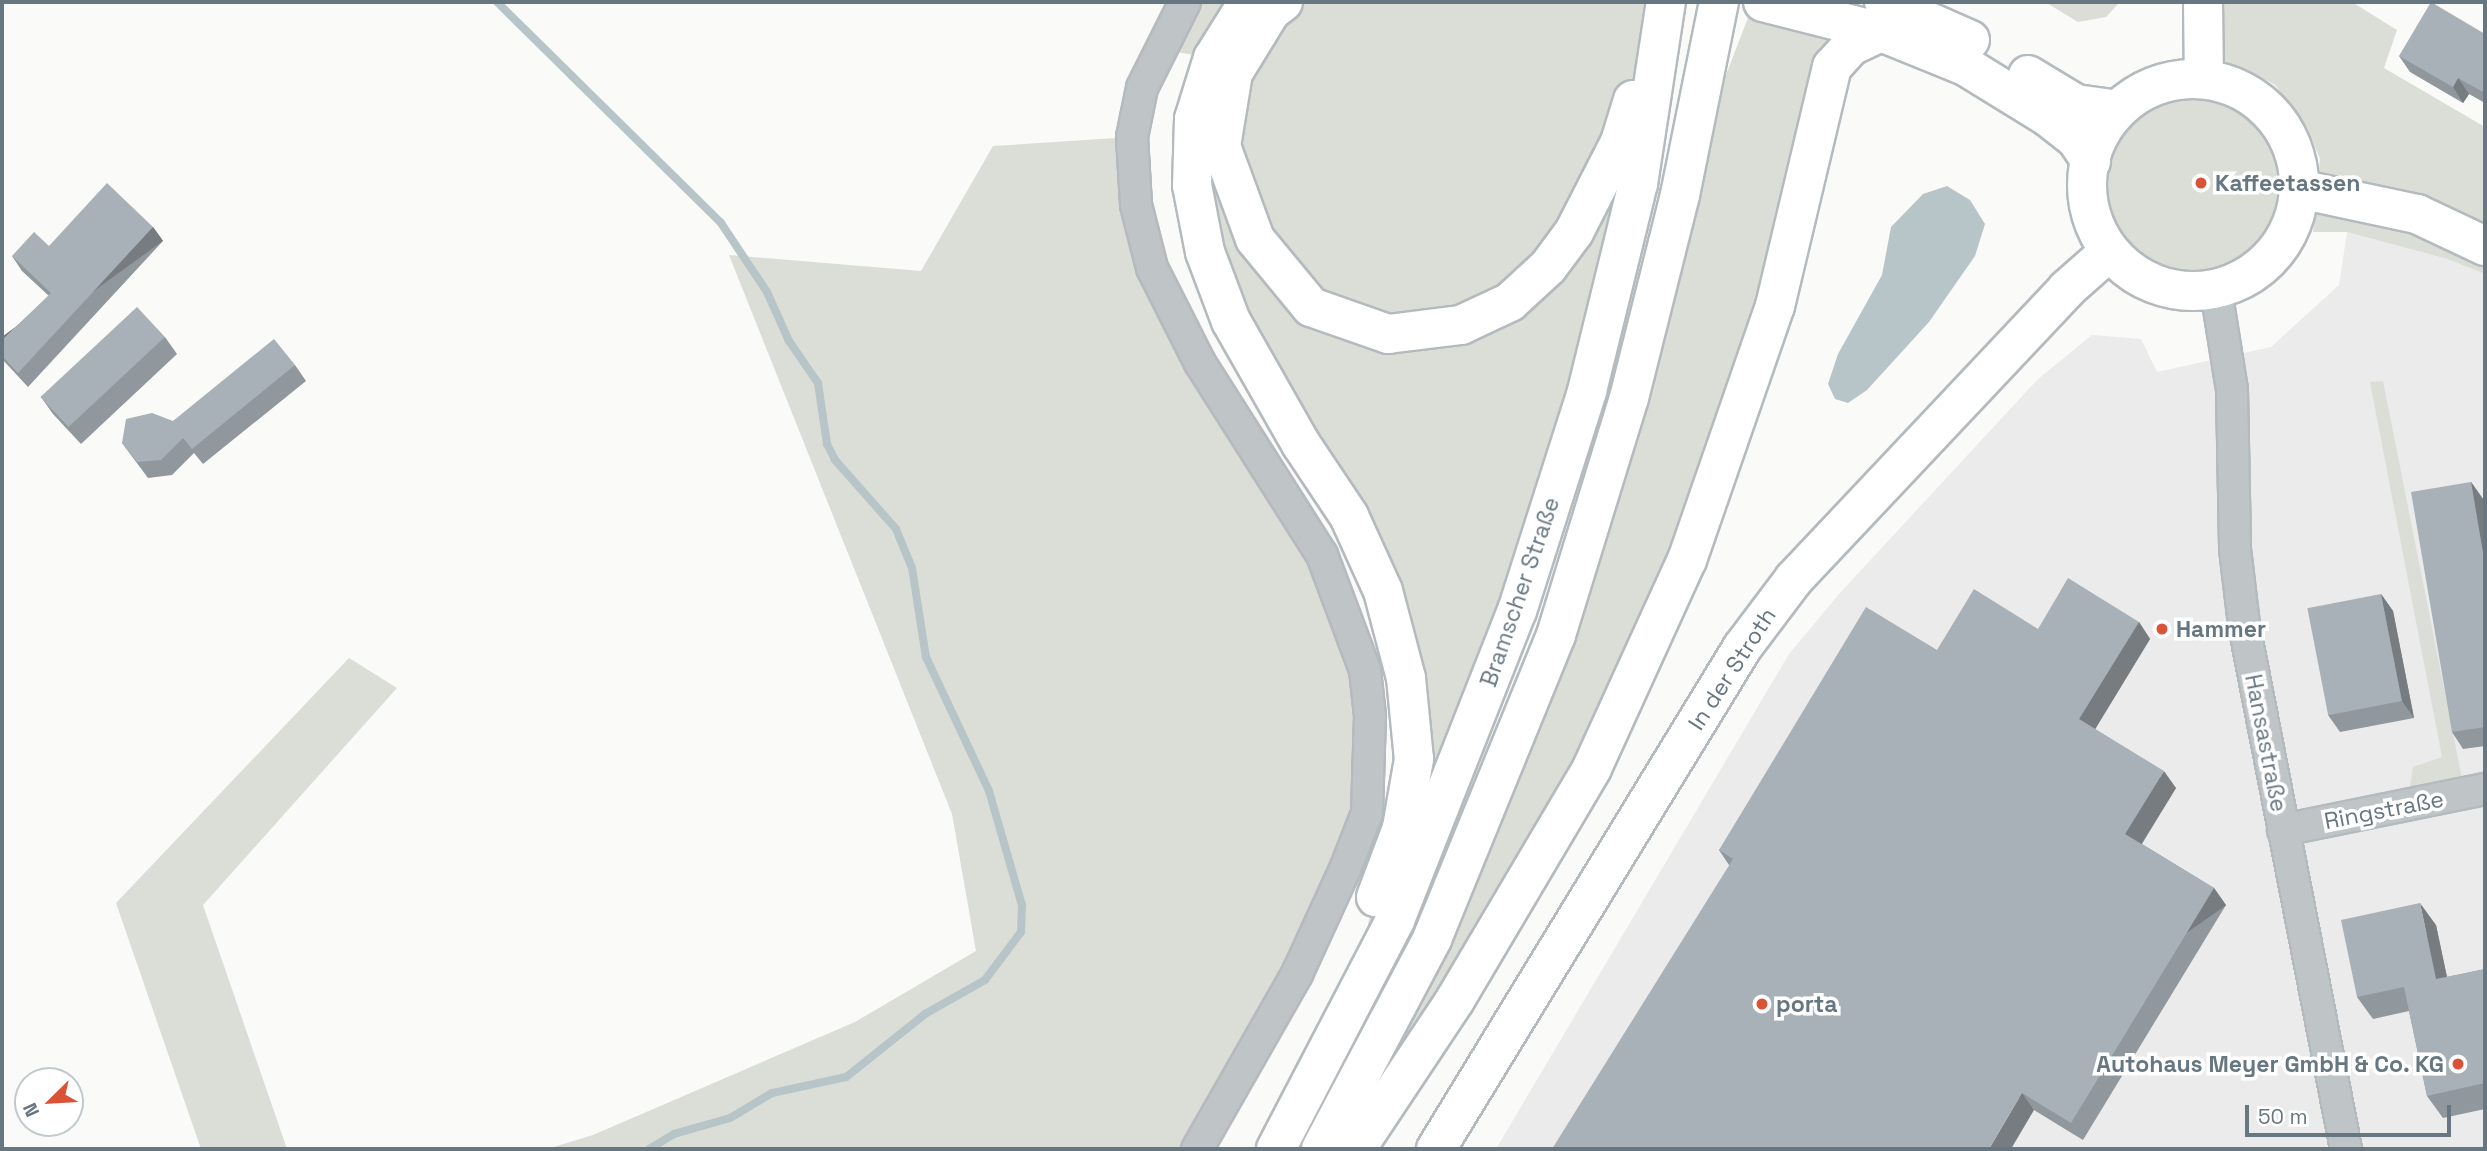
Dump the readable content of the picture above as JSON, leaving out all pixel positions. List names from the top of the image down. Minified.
{"streets":{"main road":["Bramscher Straße","In der Stroth"],"street":["Hansastraße","Ringstraße"]},"crossings":[["In der Stroth","Hansastraße"],["Hansastraße","Ringstraße"]],"places":["Kaffeetassen","Hammer","porta","Autohaus Meyer GmbH & Co. KG"],"scale_bar":"50 m","north":"bottom left"}
